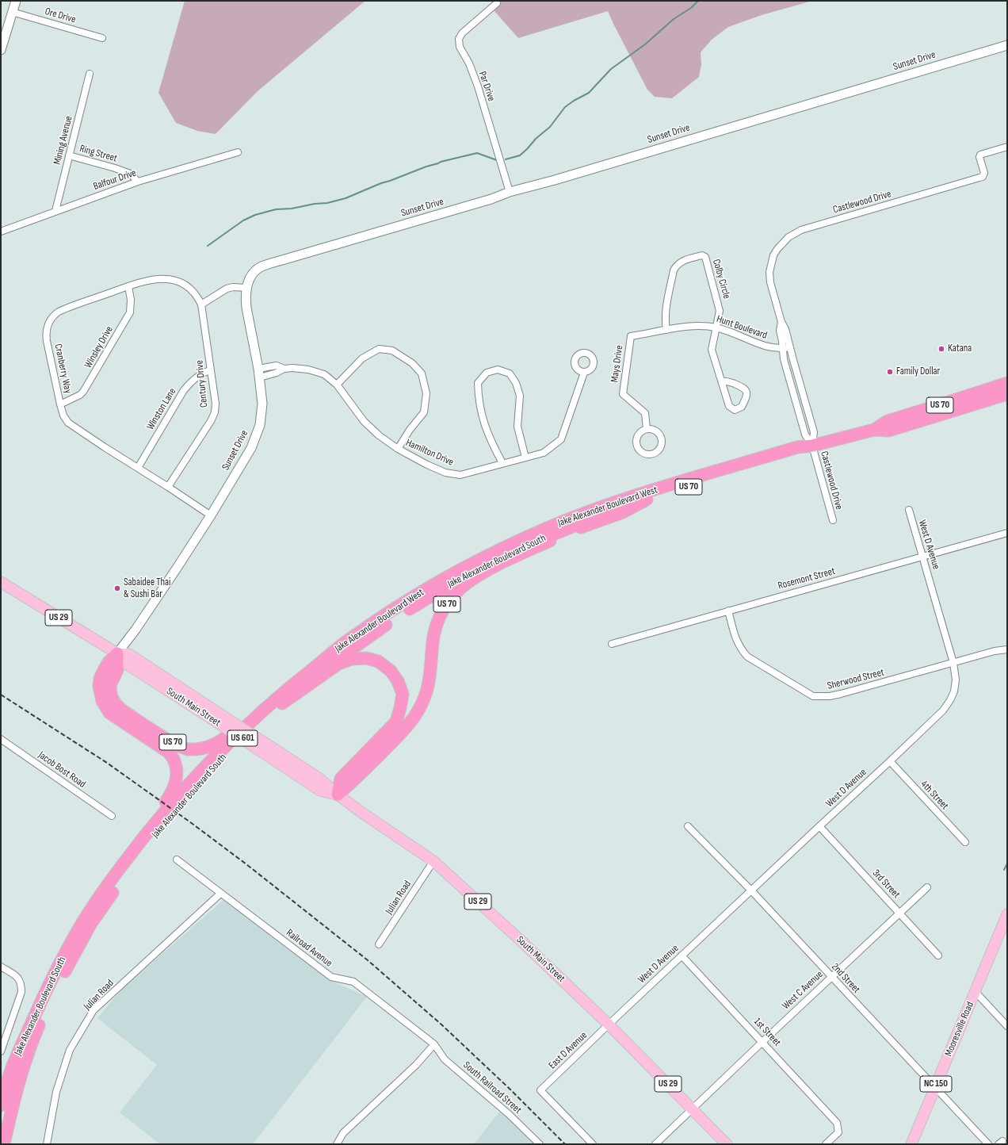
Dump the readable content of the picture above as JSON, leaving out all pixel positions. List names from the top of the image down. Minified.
{"streets":{"highway":["US 70","Jake Alexander Boulevard West","Jake Alexander Boulevard South","US 601"],"main road":["US 29","South Main Street","Mooresville Road","NC 150"],"street":["Ore Drive","Sunset Drive","Par Drive","Mining Avenue","Ring Street","Balfour Drive","Castlewood Drive","Colby Circle","Hunt Boulevard","Winsley Drive","Mays Drive","Cranberry Way","Century Drive","Winston Lane","Hamilton Drive","West D Avenue","Rosemont Street","Sherwood Street","Jacob Bost Road","4th Street","3rd Street","Julian Road","Railroad Avenue","2nd Street","West C Avenue","1st Street","East D Avenue","South Railroad Street"]},"crossings":[["Sunset Drive","Par Drive"],["Sunset Drive","Cranberry Way"],["Sunset Drive","US 70"],["Sunset Drive","Hamilton Drive"],["Sunset Drive","South Main Street"],["Mining Avenue","Ring Street"],["Mining Avenue","Balfour Drive"],["Ring Street","Balfour Drive"],["Castlewood Drive","Hunt Boulevard"],["Castlewood Drive","Jake Alexander Boulevard West"],["Colby Circle","Hunt Boulevard"],["Hunt Boulevard","Mays Drive"],["Winsley Drive","Cranberry Way"],["Cranberry Way","Century Drive"],["Cranberry Way","Winston Lane"],["Century Drive","Winston Lane"],["US 70","Jake Alexander Boulevard West"],["US 70","Jake Alexander Boulevard South"],["US 70","South Main Street"],["Jake Alexander Boulevard West","Jake Alexander Boulevard South"],["West D Avenue","Rosemont Street"],["West D Avenue","Sherwood Street"],["West D Avenue","South Main Street"],["West D Avenue","4th Street"],["West D Avenue","3rd Street"],["West D Avenue","2nd Street"],["West D Avenue","1st Street"],["West D Avenue","East D Avenue"],["Rosemont Street","Sherwood Street"],["South Main Street","Julian Road"],["South Main Street","West C Avenue"],["South Main Street","East D Avenue"],["3rd Street","West C Avenue"],["Julian Road","Railroad Avenue"],["Railroad Avenue","South Railroad Street"],["2nd Street","West C Avenue"],["2nd Street","Mooresville Road"],["West C Avenue","1st Street"]],"places":["Katana","Family Dollar","Sabaidee Thai & Sushi Bar"]}
